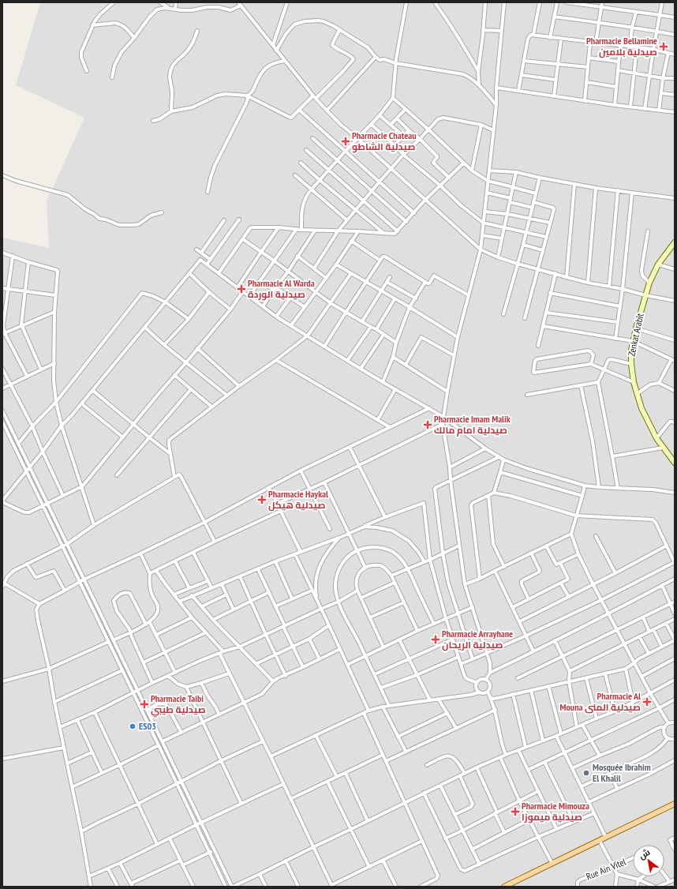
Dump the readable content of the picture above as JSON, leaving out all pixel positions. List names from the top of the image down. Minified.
{"streets":{"street":["Zenkat Arabit","Rue Ain Vitel"]},"places":{"health":["Pharmacie Bellamine صيدلية بلامين","Pharmacie Chateau صيدلية الشاطو","Pharmacie Al Warda صيدلية الوردة","Pharmacie Imam Malik صيدلية امام مالك","Pharmacie Haykal صيدلية هيكل","Pharmacie Arrayhane صيدلية الريحان","Pharmacie Al Mouna صيدلية المنى","Pharmacie Taibi صيدلية طيبي","Pharmacie Mimouza صيدلية ميموزا"],"other":["ES03","Mosquée Ibrahim El Khalil"]},"north":"top left"}
